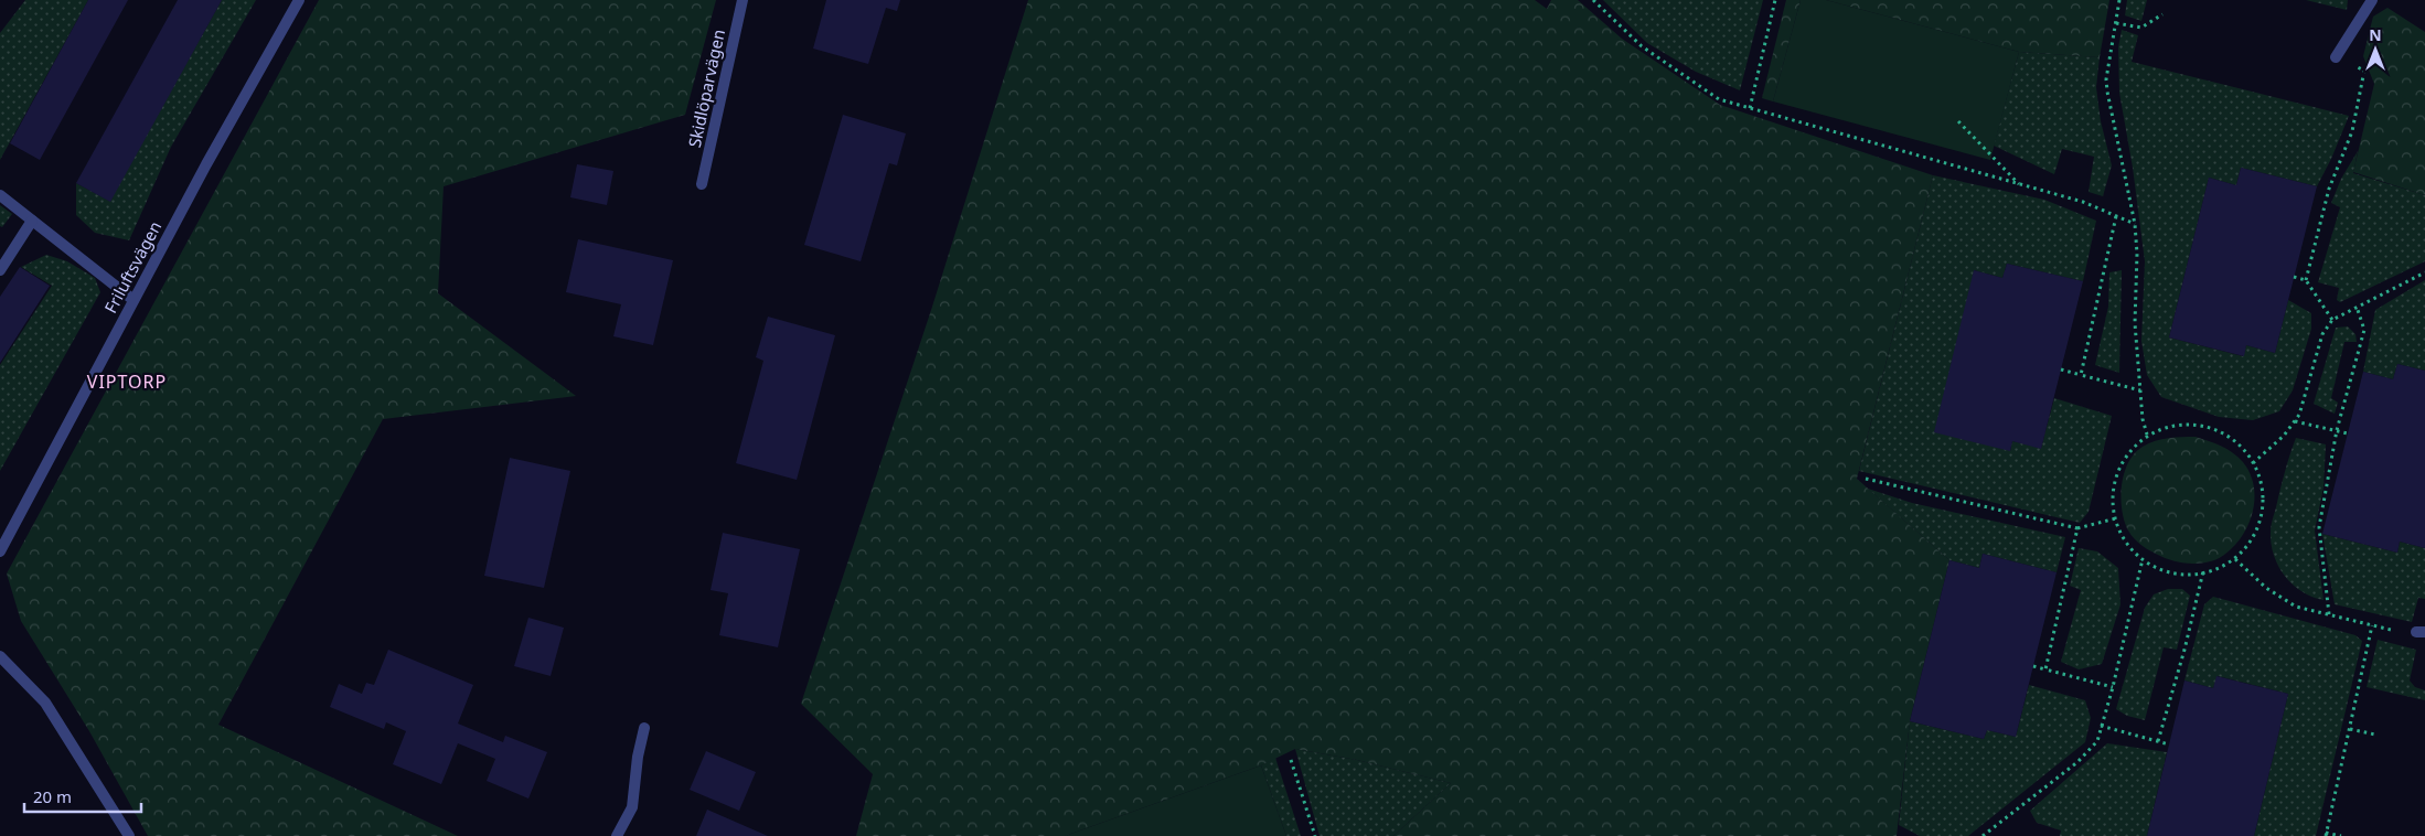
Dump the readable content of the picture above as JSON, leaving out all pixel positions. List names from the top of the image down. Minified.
{"streets":{"street":["Skidlöparvägen","Friluftsvägen"]},"districts":["VIPTORP"],"scale_bar":"20 m","north":"top"}
